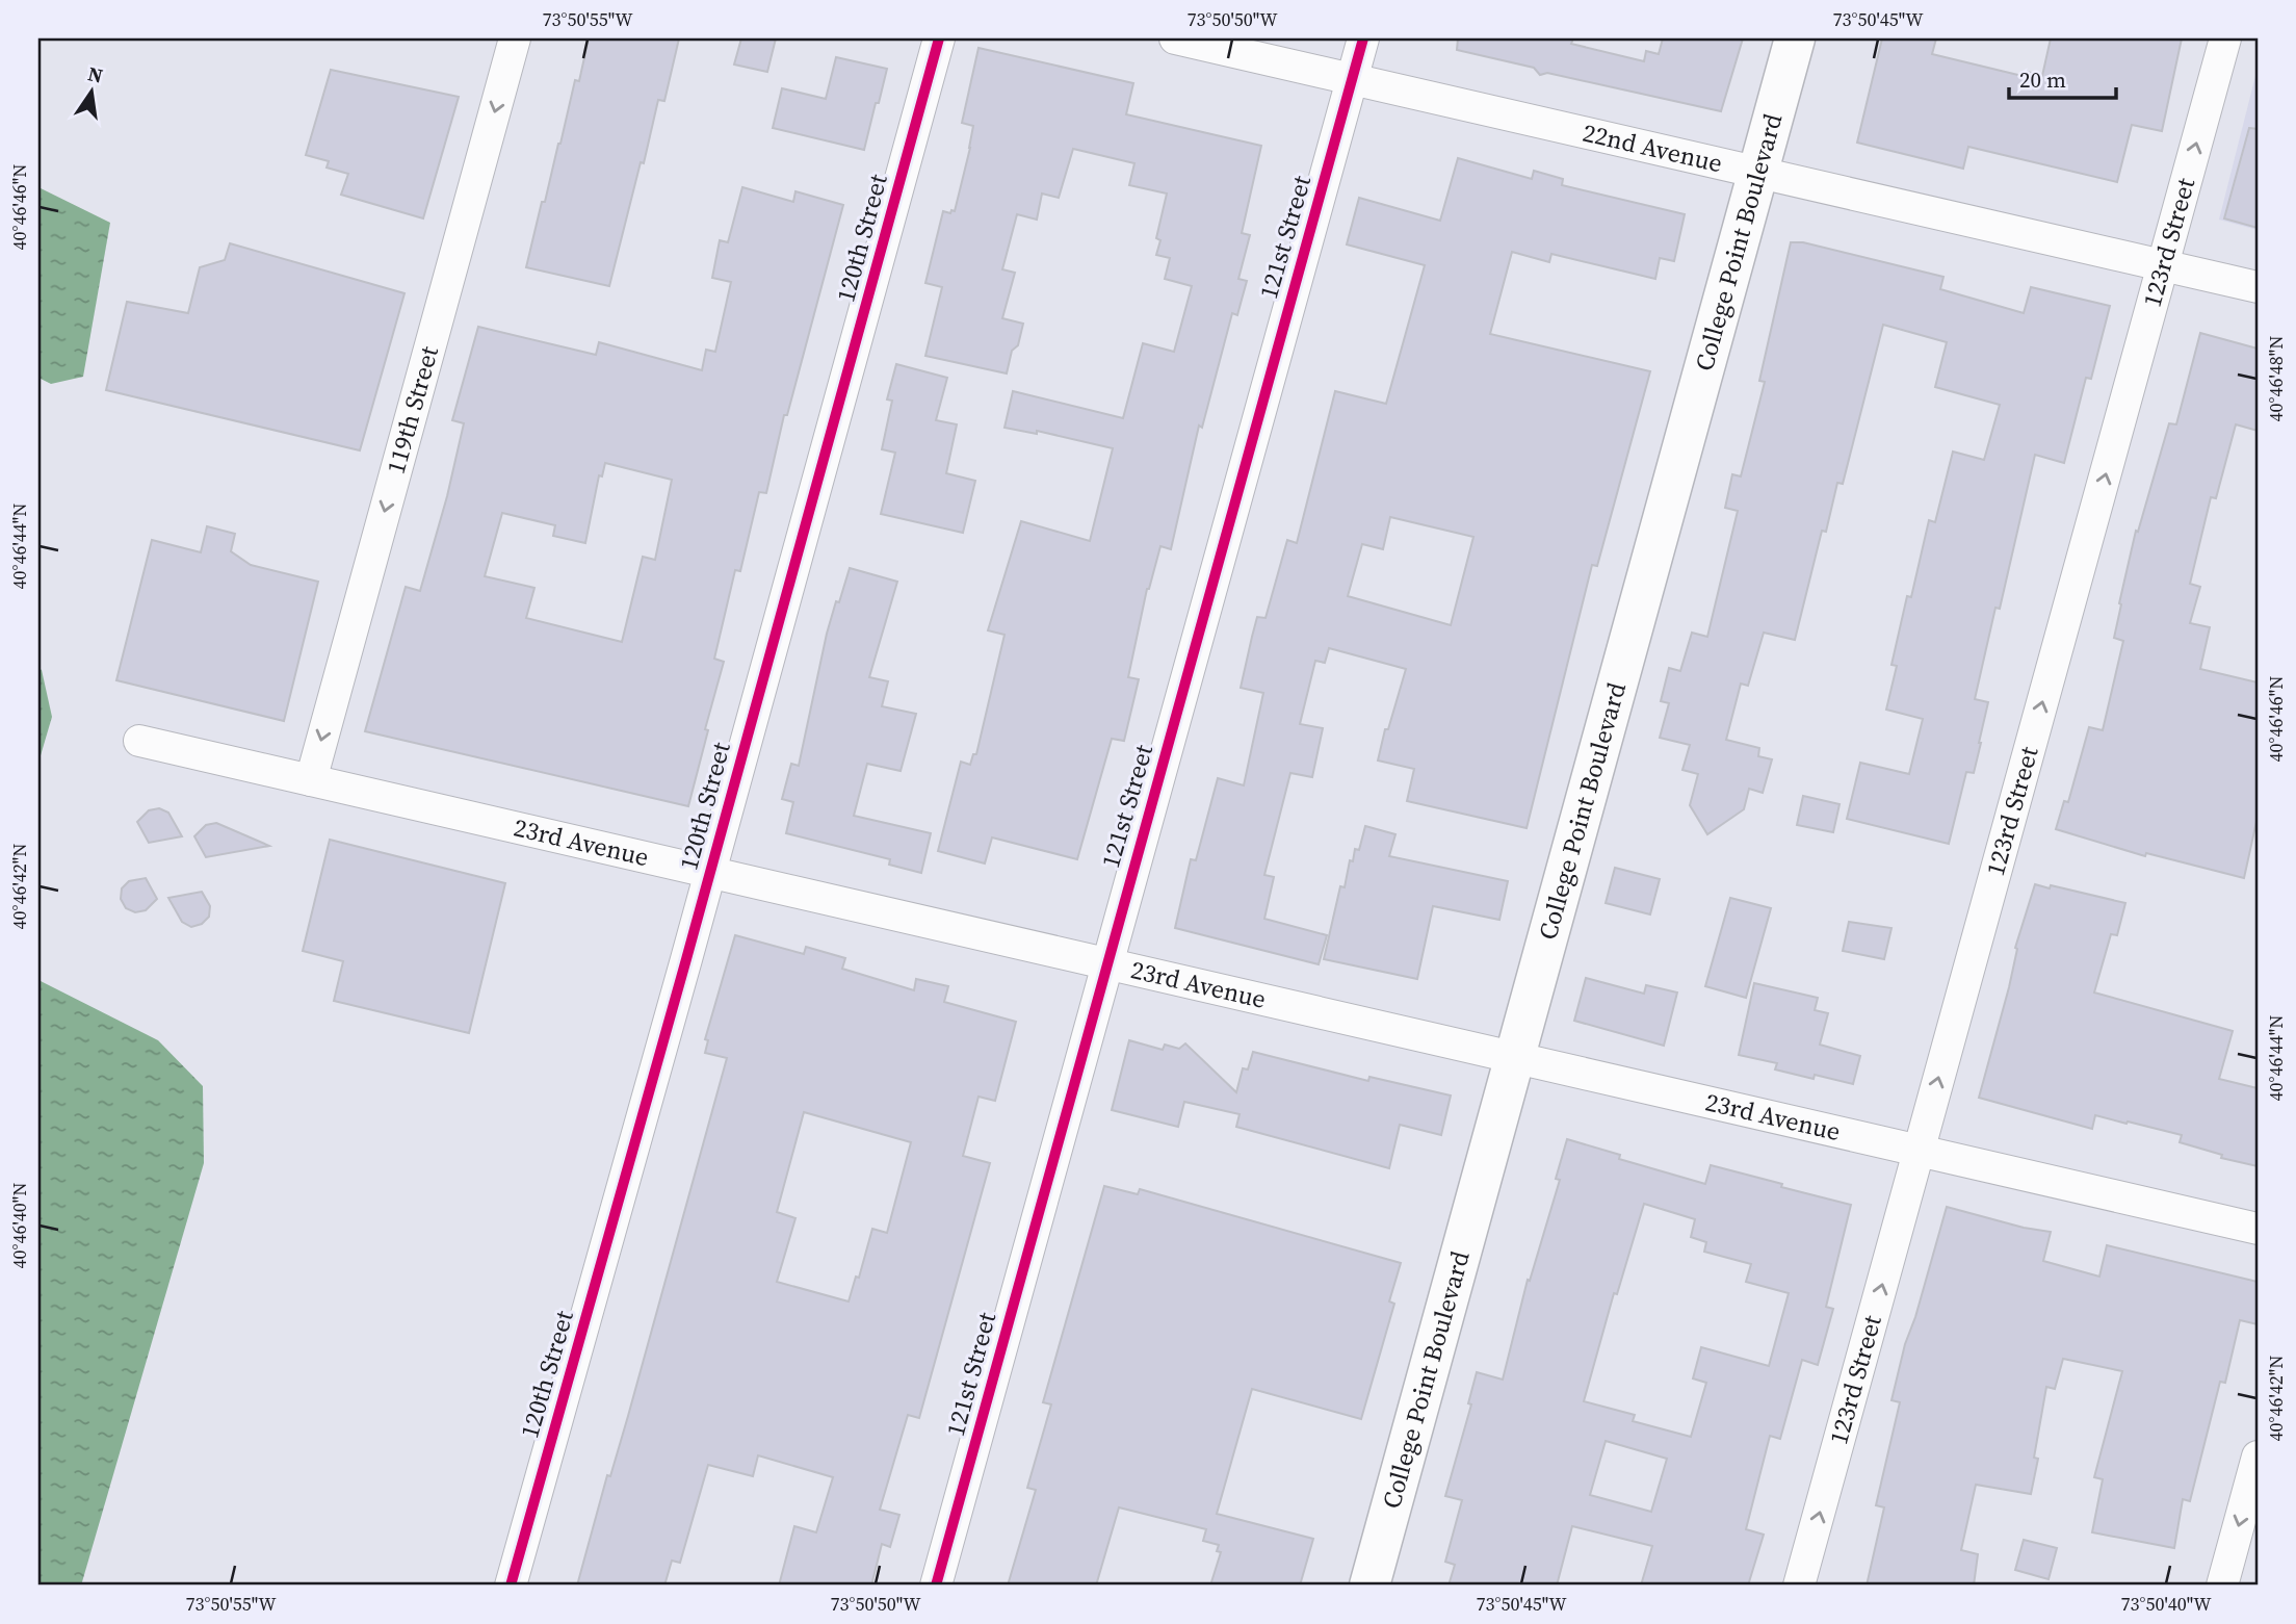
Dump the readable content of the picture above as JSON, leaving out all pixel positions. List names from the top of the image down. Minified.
{"streets":{"street":["22nd Avenue","121st Street","120th Street","College Point Boulevard","123rd Street","119th Street","23rd Avenue"]},"crossings":[["22nd Avenue","121st Street"],["22nd Avenue","College Point Boulevard"],["22nd Avenue","123rd Street"],["121st Street","23rd Avenue"],["120th Street","23rd Avenue"],["College Point Boulevard","23rd Avenue"],["123rd Street","23rd Avenue"],["119th Street","23rd Avenue"]],"one_way":["123rd Street","119th Street"],"scale_bar":"20 m","north":"top","coordinates":["73°50'55\"W","73°50'50\"W","73°50'45\"W","40°46'46\"N","40°46'48\"N","40°46'44\"N","40°46'42\"N","40°46'40\"N","73°50'40\"W"]}
